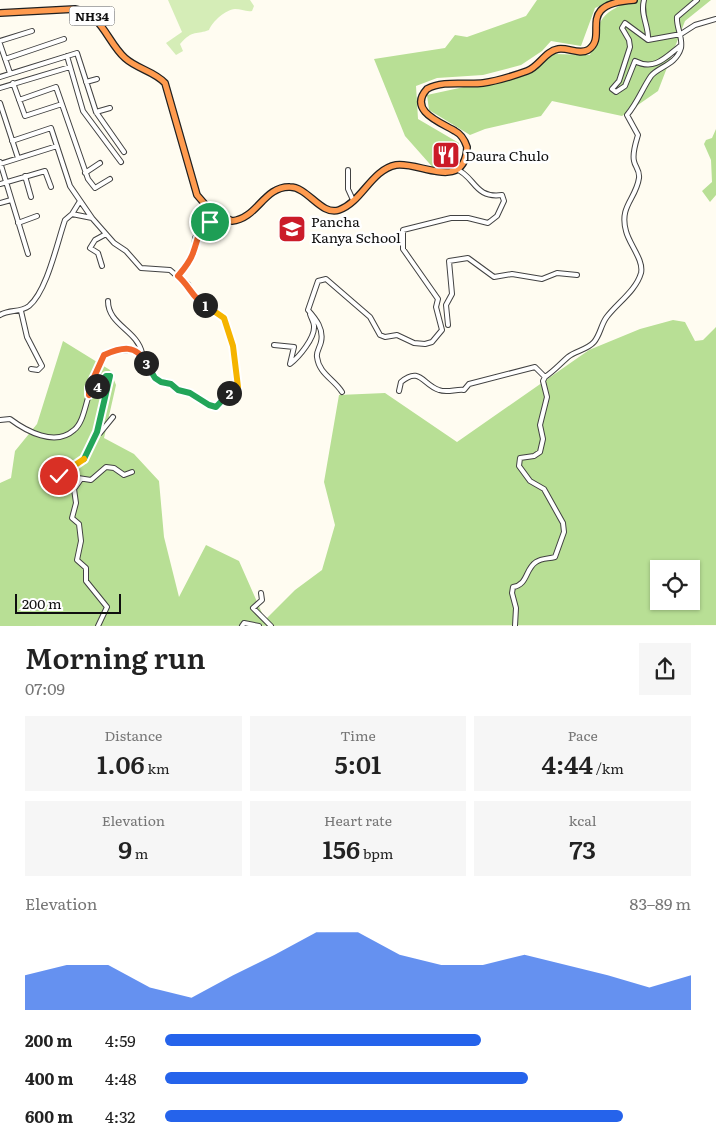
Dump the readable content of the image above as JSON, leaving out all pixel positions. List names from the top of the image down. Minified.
{"streets":{"highway":["NH34"]},"places":{"restaurant":["Daura Chulo"],"school or university":["Pancha Kanya School"]},"scale_bar":"200 m","page":{"pins":["1","3","4","2"],"scale":"200 m","heading":["Morning run","07:09"],"stats":[["Distance","1.06 km"],["Time","5:01"],["Pace","4:44 /km"],["Elevation","9 m"],["Heart rate","156 bpm"],["kcal","73"]],"chart":["Elevation","83–89 m"],"list":[{"name":"200 m","note":"4:59"},{"name":"400 m","note":"4:48"},{"name":"600 m","note":"4:32"}]}}
